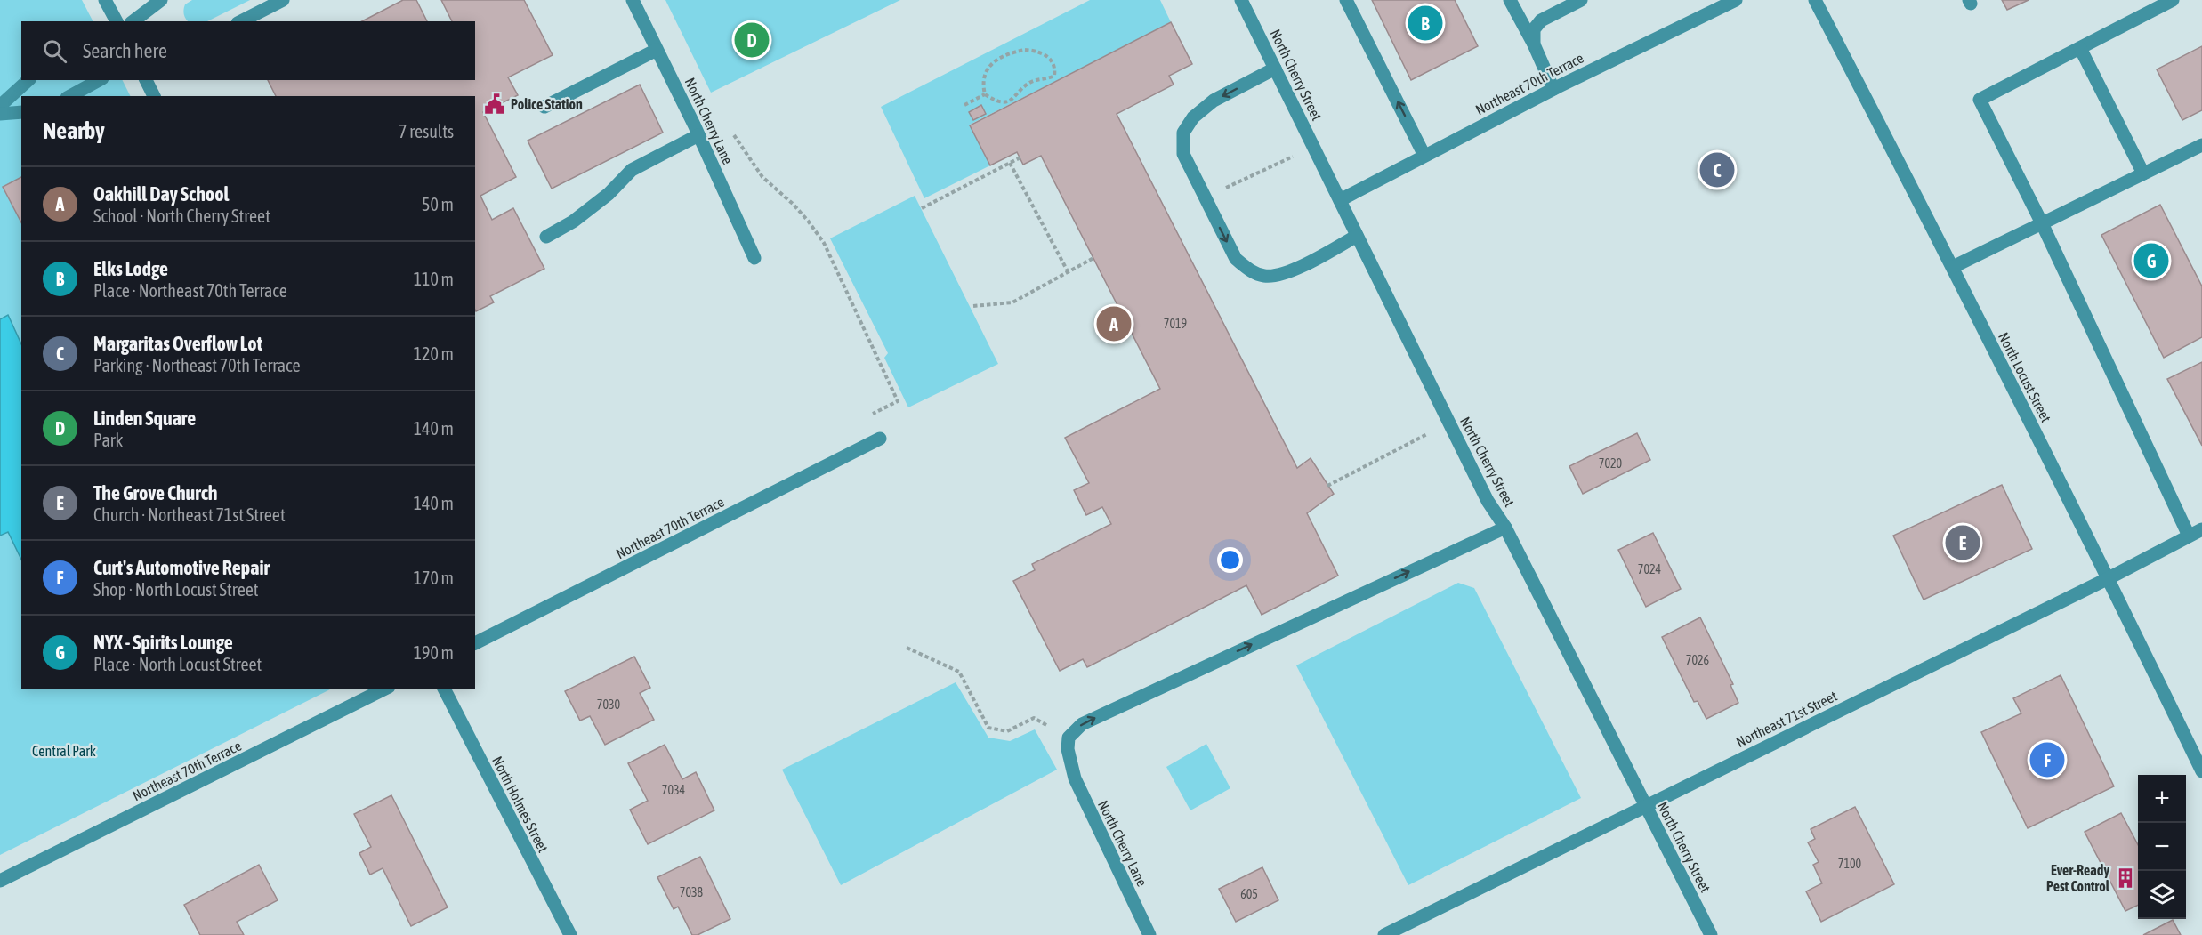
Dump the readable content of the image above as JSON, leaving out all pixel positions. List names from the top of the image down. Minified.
{"streets":{"street":["North Cherry Street","Northeast 70th Terrace","North Cherry Lane","North Locust Street","Northeast 71st Street","North Holmes Street"]},"crossings":[["North Cherry Street","Northeast 70th Terrace"],["North Cherry Street","Northeast 71st Street"],["North Locust Street","Northeast 71st Street"]],"parks":["Central Park"],"places":{"public building":["Police Station"],"building":["Ever-Ready Pest Control"]},"house_numbers":["7019","7020","7024","7026","7030","7034","7100","7038","605"],"page":{"pins":["B","D","C","G","A","E","F"],"search":"Search here","heading":["Nearby","7 results"],"list":[{"mark":"A","name":"Oakhill Day School","note":"School · North Cherry Street","value":"50 m"},{"mark":"B","name":"Elks Lodge","note":"Place · Northeast 70th Terrace","value":"110 m"},{"mark":"C","name":"Margaritas Overflow Lot","note":"Parking · Northeast 70th Terrace","value":"120 m"},{"mark":"D","name":"Linden Square","note":"Park","value":"140 m"},{"mark":"E","name":"The Grove Church","note":"Church · Northeast 71st Street","value":"140 m"},{"mark":"F","name":"Curt's Automotive Repair","note":"Shop · North Locust Street","value":"170 m"},{"mark":"G","name":"NYX - Spirits Lounge","note":"Place · North Locust Street","value":"190 m"}],"map_buttons":["+","−"]}}
